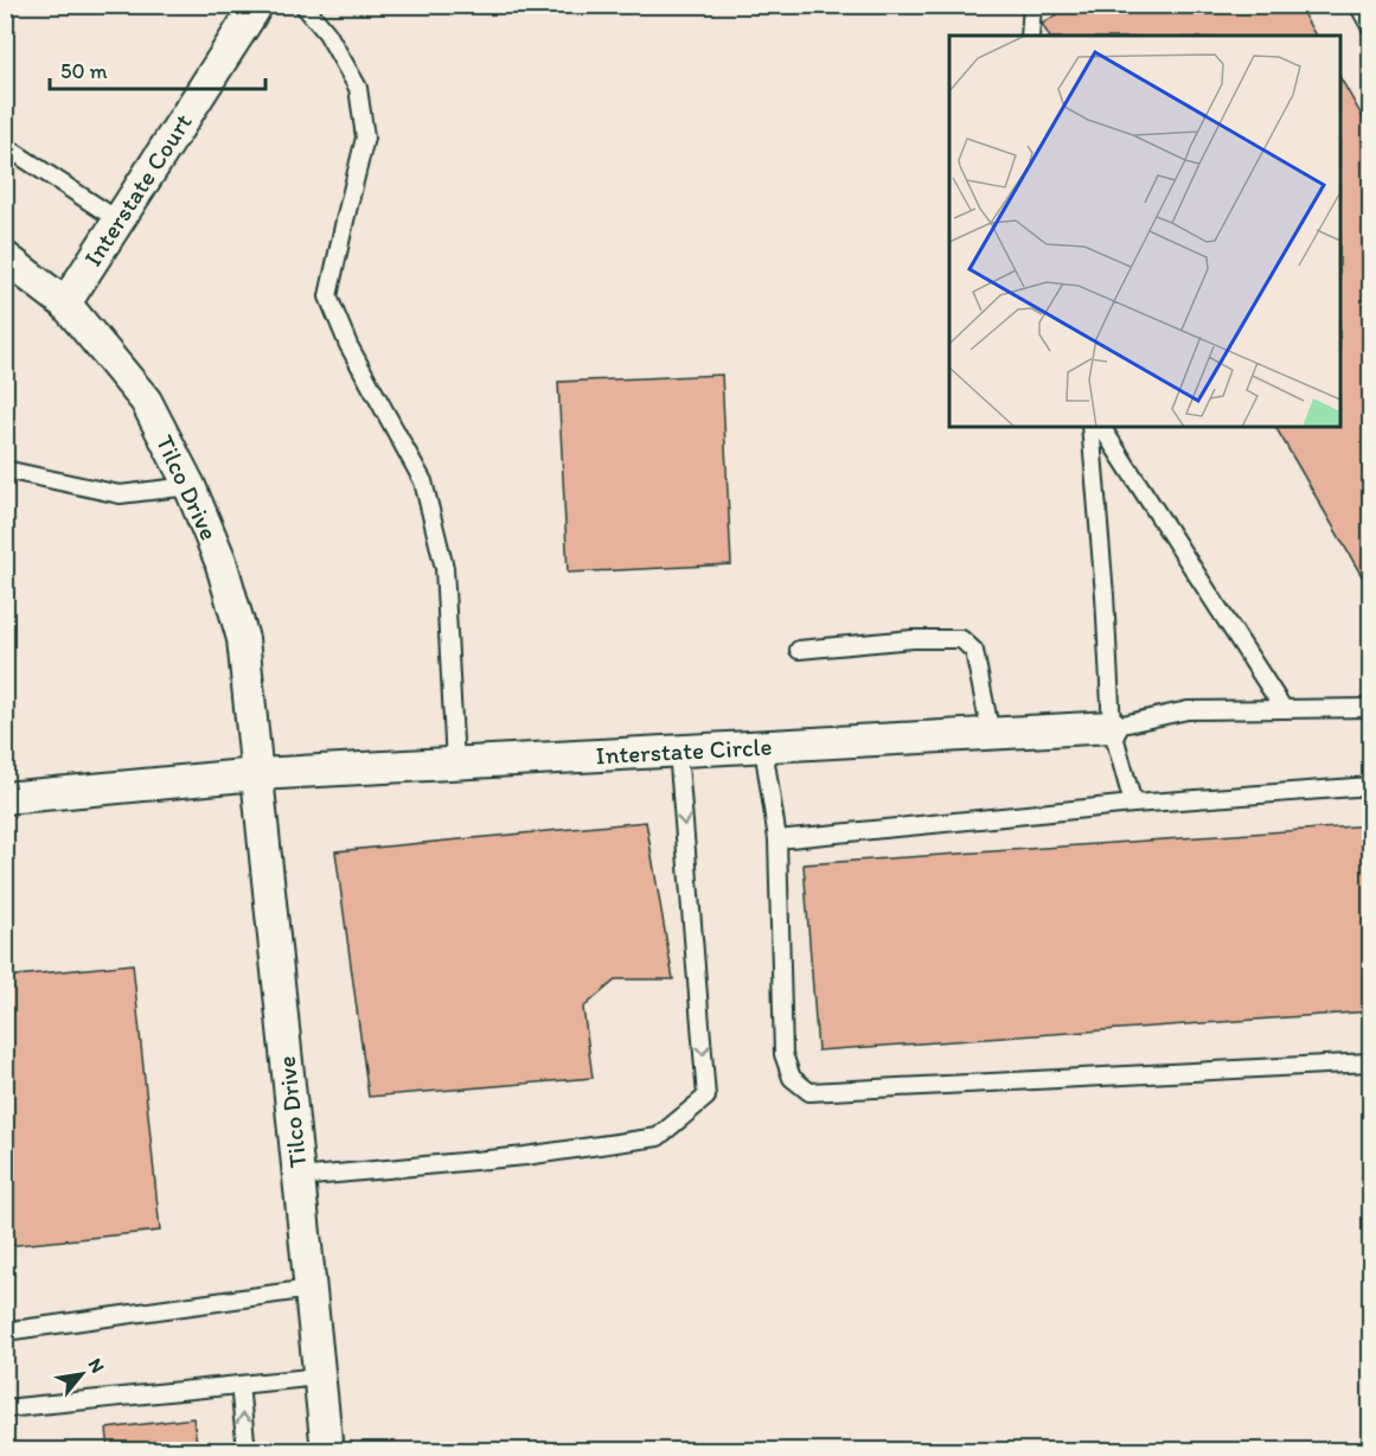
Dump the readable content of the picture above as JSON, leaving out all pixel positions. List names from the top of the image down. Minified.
{"streets":{"street":["Interstate Court","Tilco Drive","Interstate Circle"]},"crossings":[["Interstate Court","Tilco Drive"],["Tilco Drive","Interstate Circle"]],"scale_bar":"50 m","north":"top right"}
